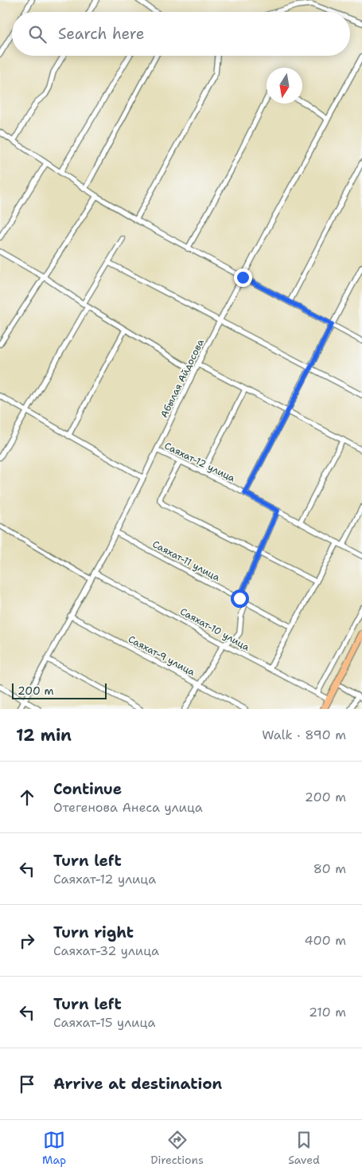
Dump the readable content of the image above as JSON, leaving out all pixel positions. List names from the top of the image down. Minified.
{"streets":{"street":["Абылая Айдосова","Саяхат-12 улица","Саяхат-11 улица","Саяхат-10 улица","Саяхат-9 улица"]},"crossings":[["Абылая Айдосова","Саяхат-12 улица"],["Абылая Айдосова","Саяхат-11 улица"],["Абылая Айдосова","Саяхат-10 улица"],["Абылая Айдосова","Саяхат-9 улица"]],"scale_bar":"200 m","north":"bottom","page":{"search":"Search here","scale":"200 m","heading":["12 min","Walk · 890 m"],"list":[["Continue","Отегенова Анеса улица","200 m"],["Turn left","Саяхат-12 улица","80 m"],["Turn right","Саяхат-32 улица","400 m"],["Turn left","Саяхат-15 улица","210 m"],"Arrive at destination"],"nav":["Map","Directions","Saved"]}}
